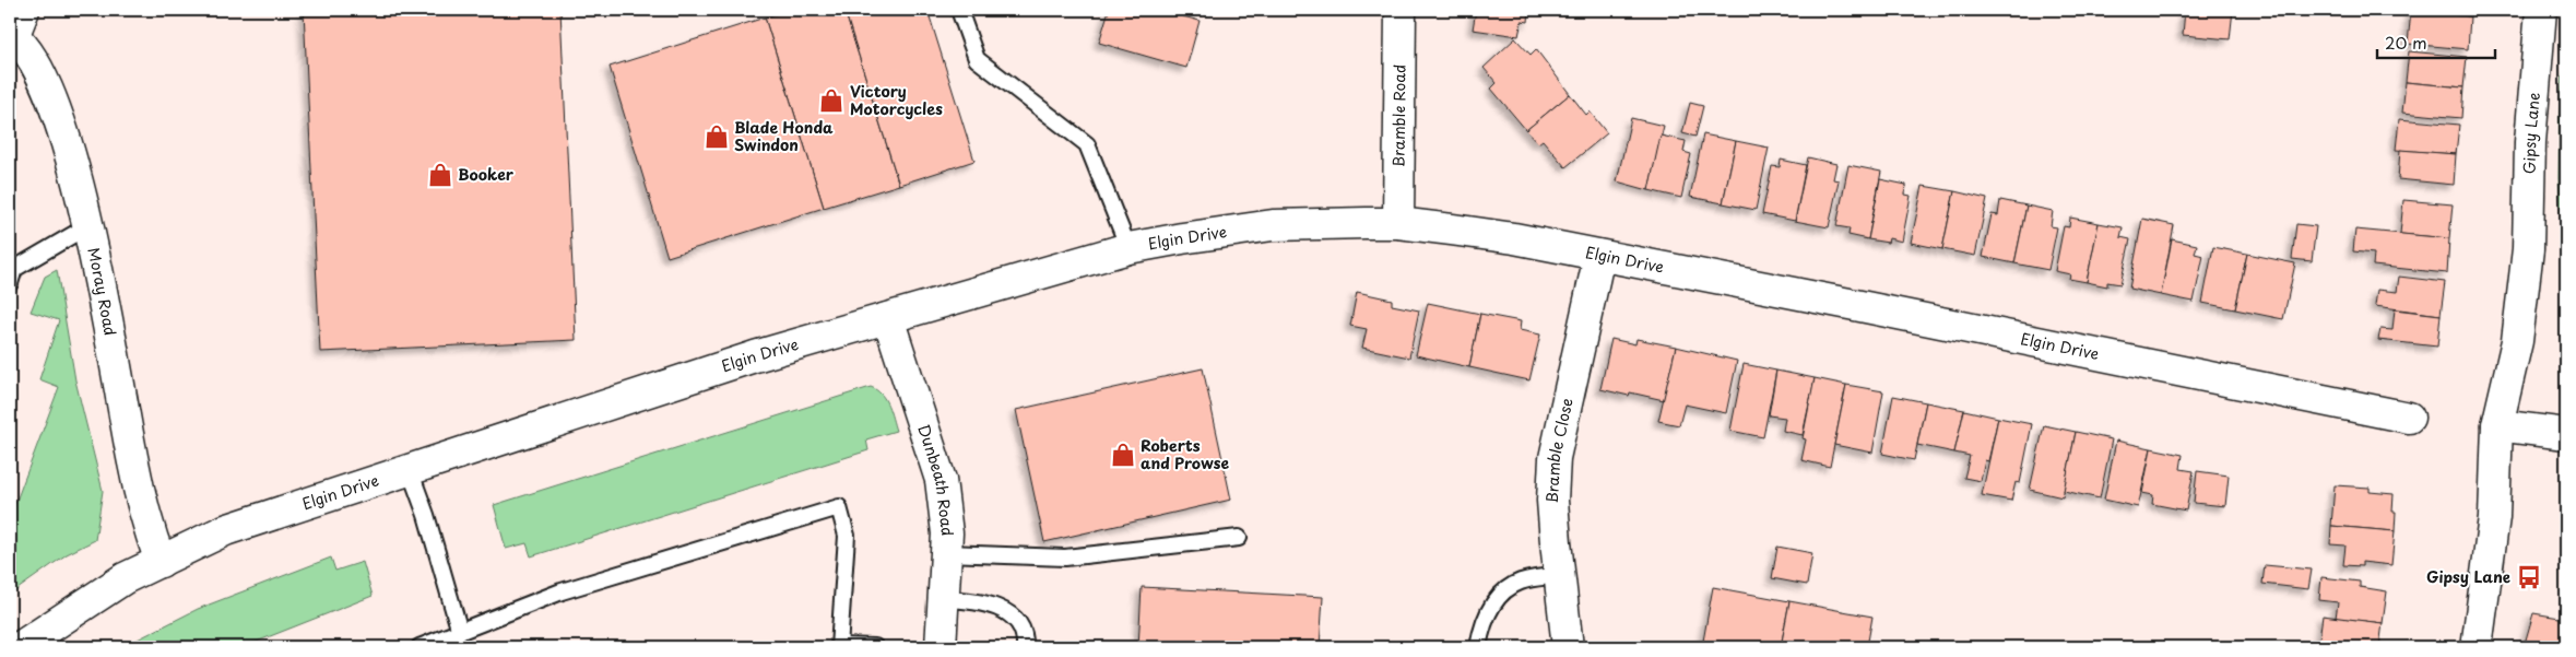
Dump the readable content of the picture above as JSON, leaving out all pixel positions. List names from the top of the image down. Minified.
{"streets":{"street":["Bramble Road","Gipsy Lane","Elgin Drive","Moray Road","Bramble Close","Dunbeath Road"]},"crossings":[["Bramble Road","Elgin Drive"],["Elgin Drive","Moray Road"],["Elgin Drive","Bramble Close"],["Elgin Drive","Dunbeath Road"]],"places":{"shop":["Victory Motorcycles","Blade Honda Swindon","Booker","Roberts and Prowse"],"bus stop":["Gipsy Lane"]},"scale_bar":"20 m"}
